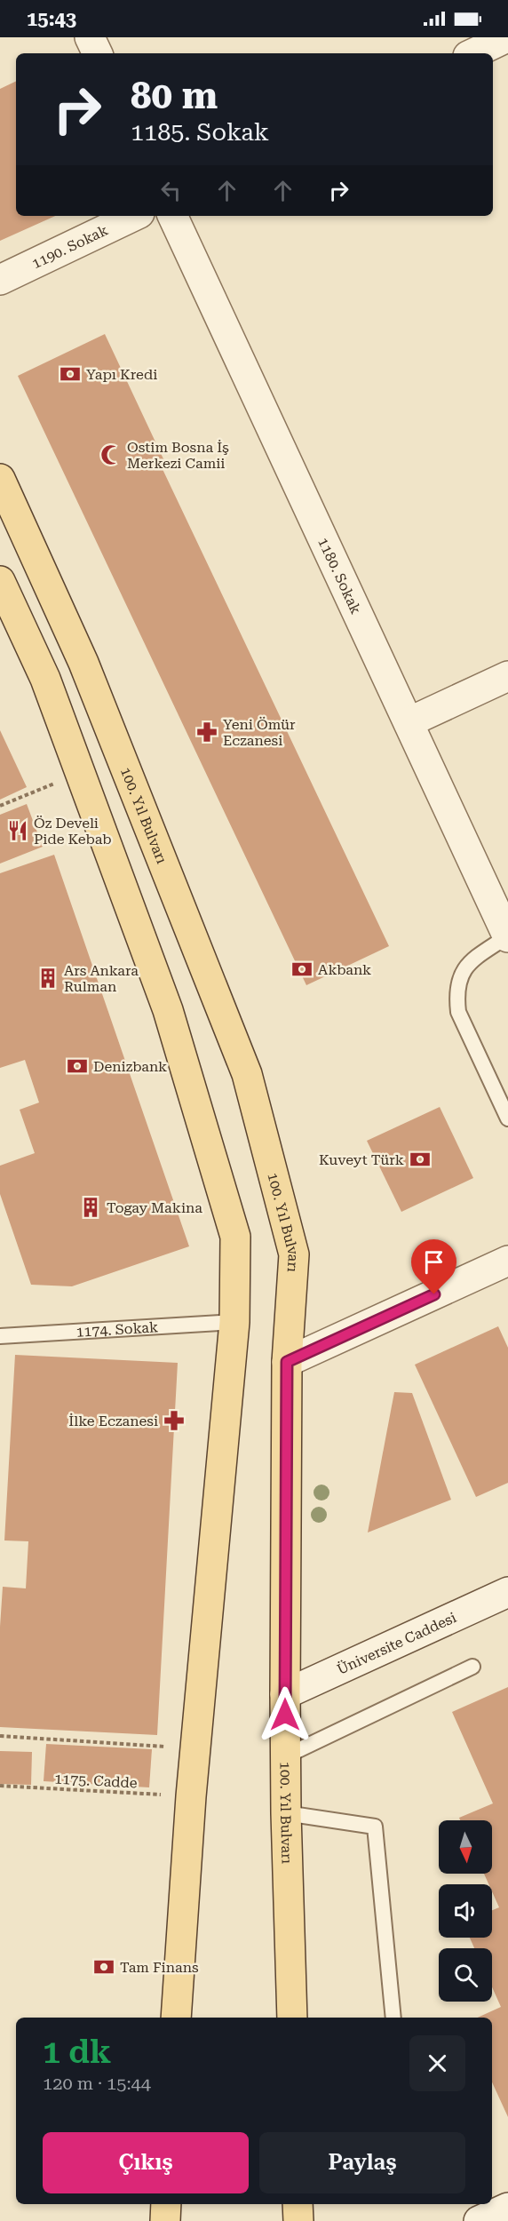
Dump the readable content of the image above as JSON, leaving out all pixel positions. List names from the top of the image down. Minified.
{"streets":{"main road":["100. Yıl Bulvarı"],"street":["1190. Sokak","1180. Sokak","Üniversite Caddesi"],"lane":["1174. Sokak"],"path":["1175. Cadde"]},"crossings":[["100. Yıl Bulvarı","Üniversite Caddesi"]],"places":{"bank":["Yapı Kredi","Akbank","Denizbank","Kuveyt Türk","Tam Finans"],"mosque":["Ostim Bosna İş Merkezi Camii"],"pharmacy":["Yeni Ömür Eczanesi","İlke Eczanesi"],"restaurant":["Öz Develi Pide Kebab"],"building":["Ars Ankara Rulman","Togay Makina"]},"north":"bottom","page":{"status":"15:43","turn":["80 m","1185. Sokak"],"heading":["1 dk","120 m · 15:44"],"buttons":["Çıkış","Paylaş"]}}
